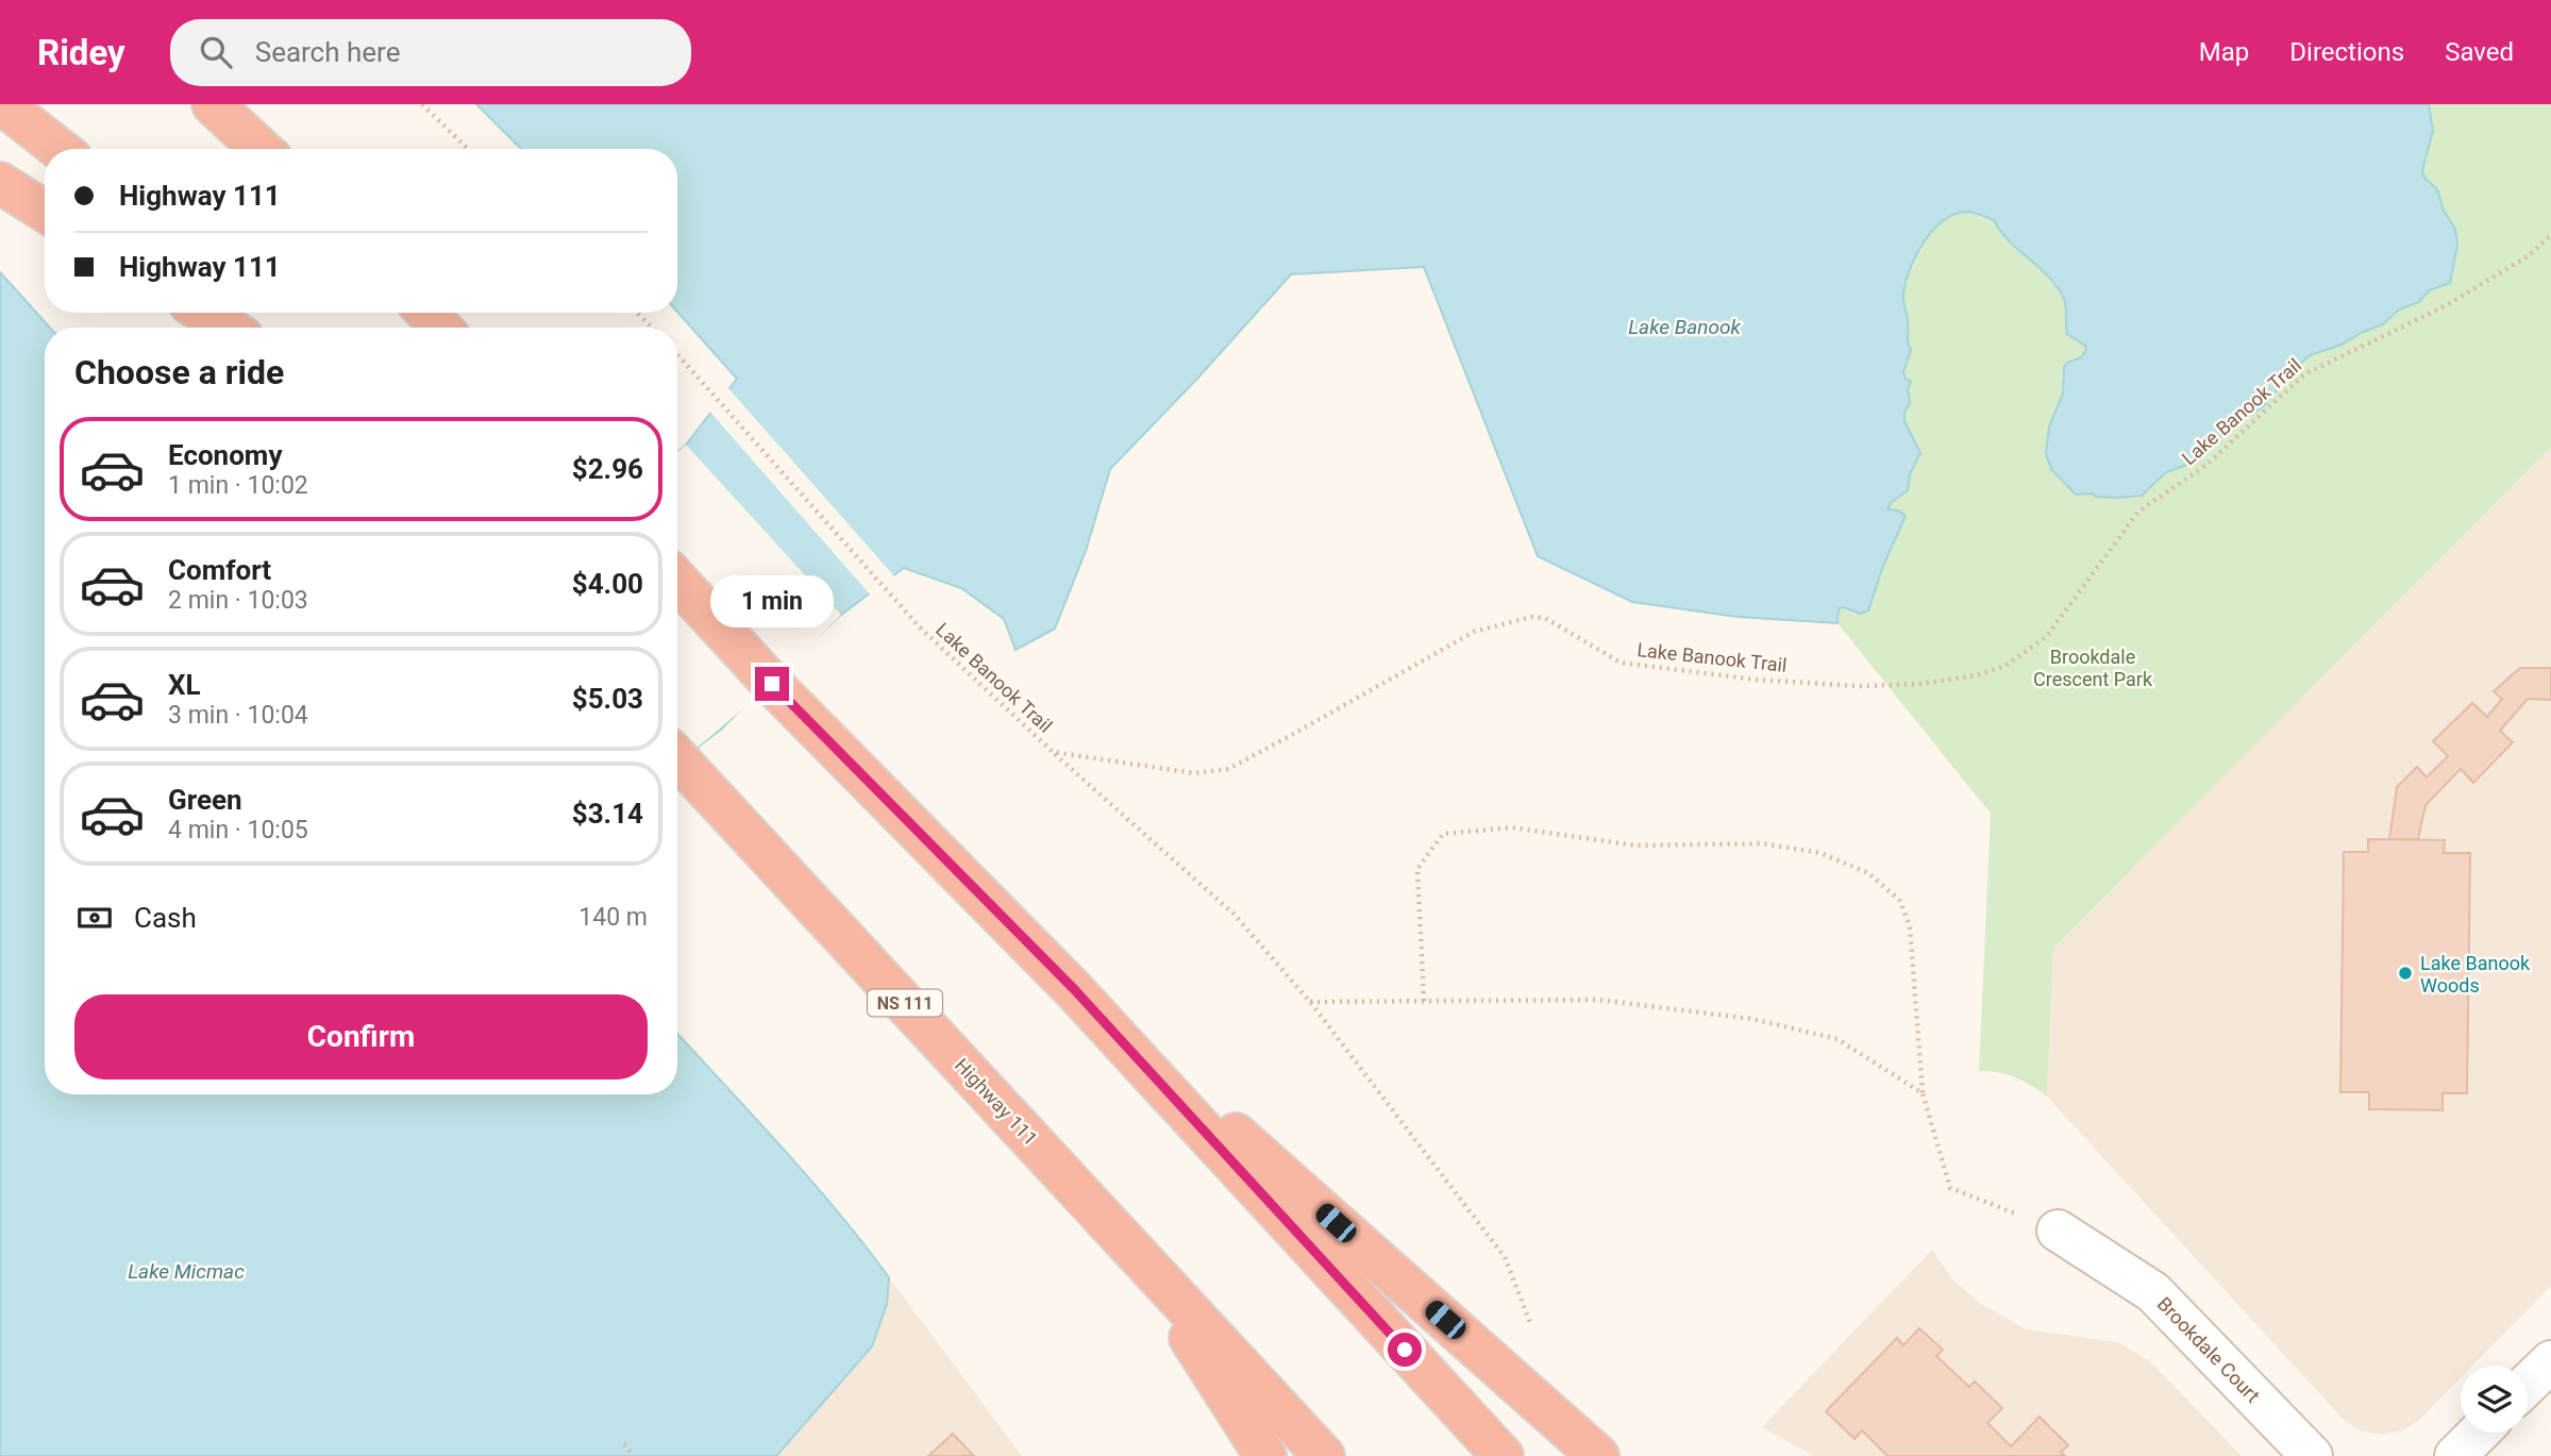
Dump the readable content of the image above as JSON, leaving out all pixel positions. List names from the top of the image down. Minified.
{"streets":{"highway":["NS 111","Highway 111"],"street":["Brookdale Court"],"path":["Lake Banook Trail"]},"water":["Lake Banook","Lake Micmac"],"parks":["Brookdale Crescent Park"],"places":["Lake Banook Woods"],"page":{"header":"Ridey","search":"Search here","nav":["Map","Directions","Saved"],"banner":["Highway 111","Highway 111"],"heading":"Choose a ride","list":[{"name":"Economy","note":"1 min · 10:02","value":"$2.96"},{"name":"Comfort","note":"2 min · 10:03","value":"$4.00"},{"name":"XL","note":"3 min · 10:04","value":"$5.03"},{"name":"Green","note":"4 min · 10:05","value":"$3.14"}],"bubble":"1 min","pay":["Cash","140 m"],"buttons":"Confirm"}}
